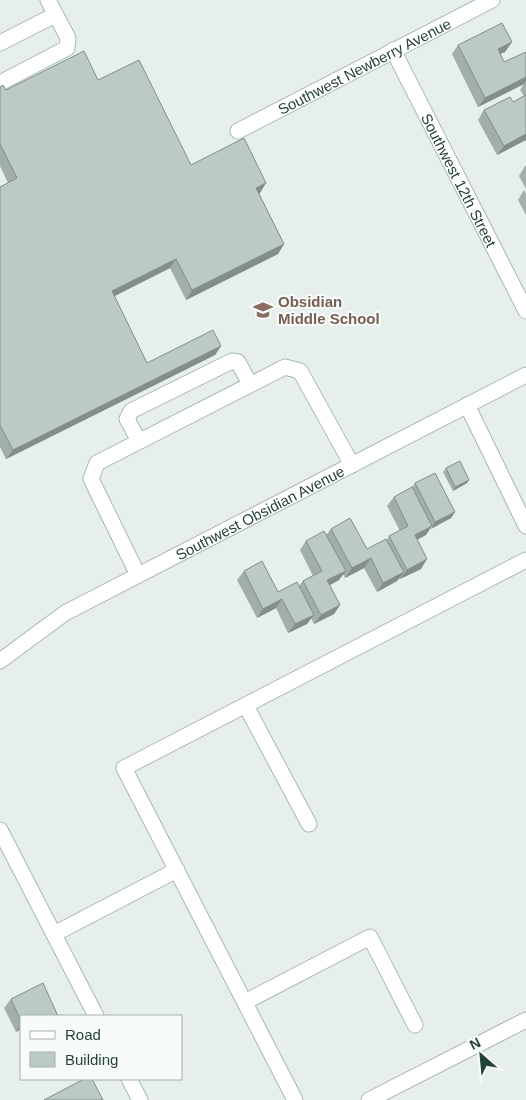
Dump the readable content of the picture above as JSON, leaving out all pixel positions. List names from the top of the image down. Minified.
{"streets":{"street":["Southwest Newberry Avenue","Southwest 12th Street","Southwest Obsidian Avenue"]},"crossings":[["Southwest Newberry Avenue","Southwest 12th Street"]],"places":{"school or university":["Obsidian Middle School"]},"legend":["Road","Building"],"north":"top left"}
